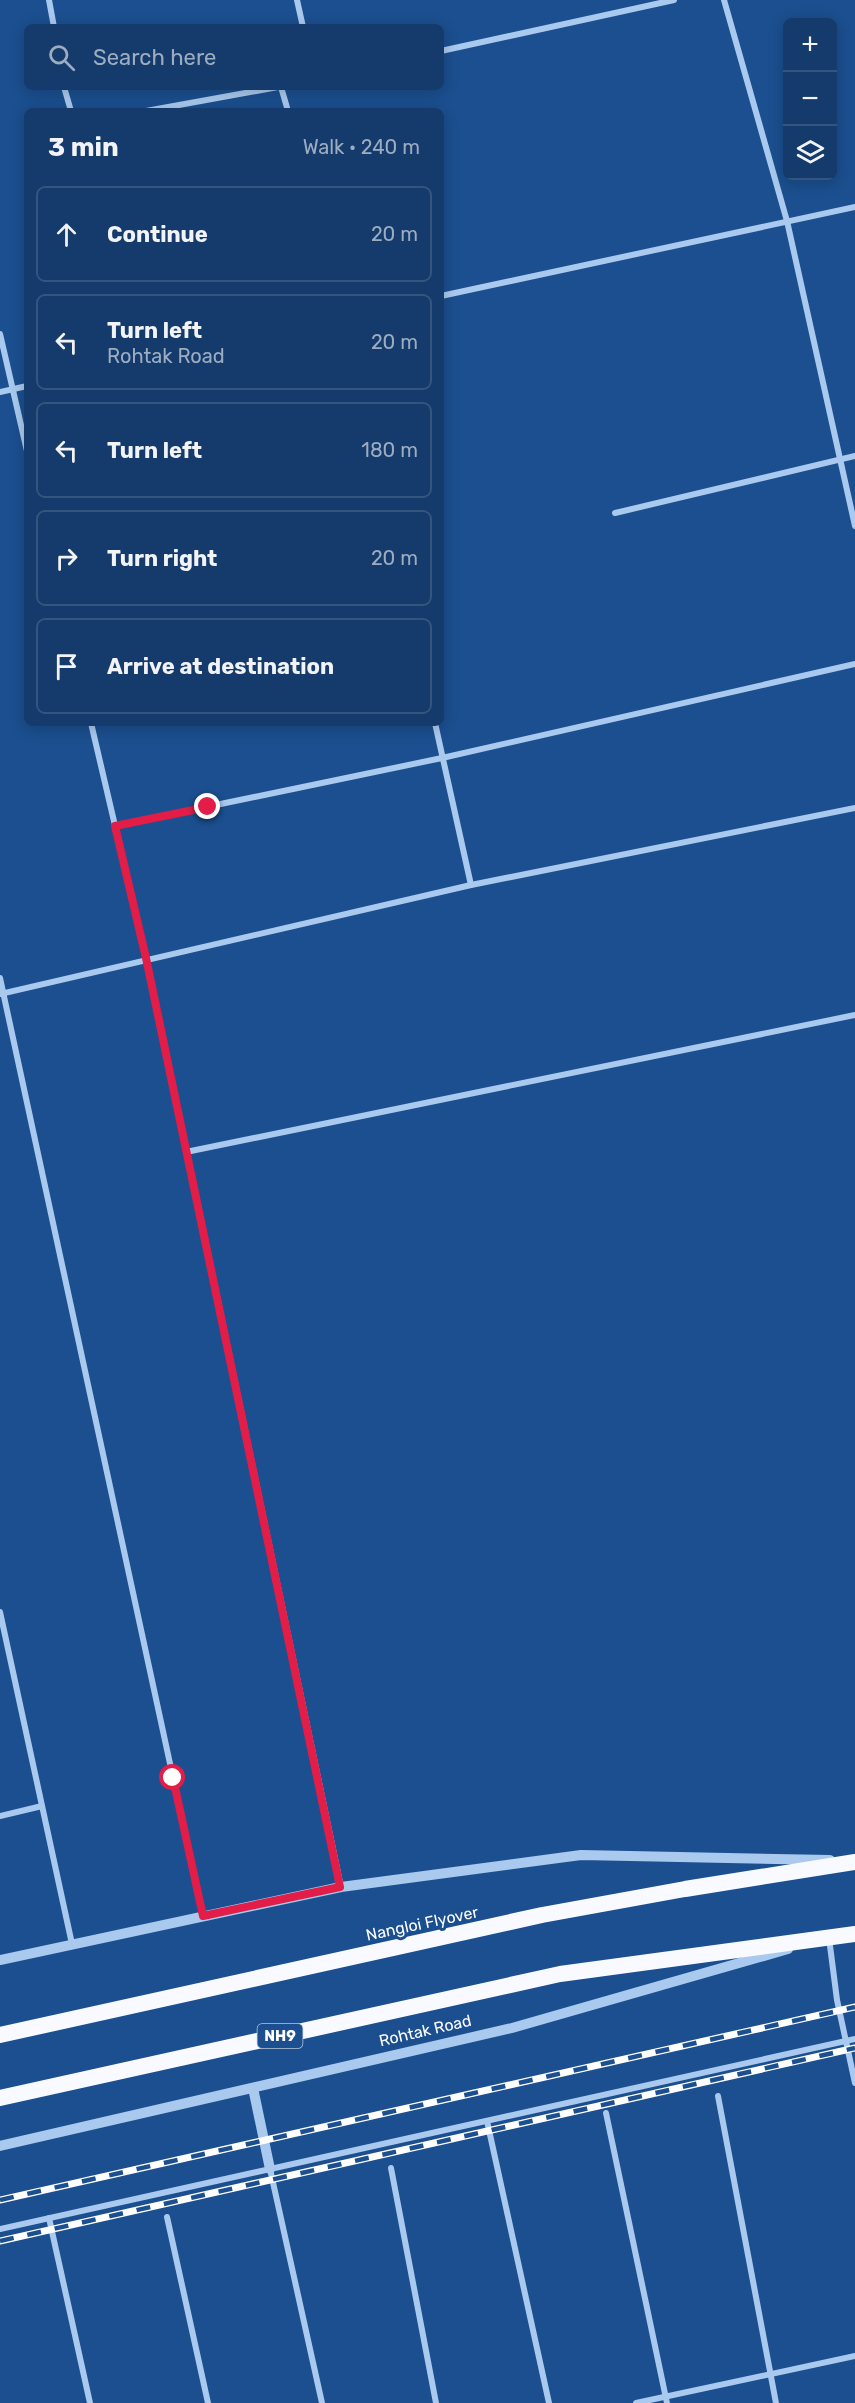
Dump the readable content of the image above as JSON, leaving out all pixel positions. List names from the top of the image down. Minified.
{"streets":{"highway":["Nangloi Flyover","Rohtak Road","NH9"]},"crossings":[["Rohtak Road","NH9"]],"page":{"map_buttons":["+","−"],"search":"Search here","heading":["3 min","Walk · 240 m"],"list":[["Continue","20 m"],["Turn left","Rohtak Road","20 m"],["Turn left","180 m"],["Turn right","20 m"],"Arrive at destination"]}}
